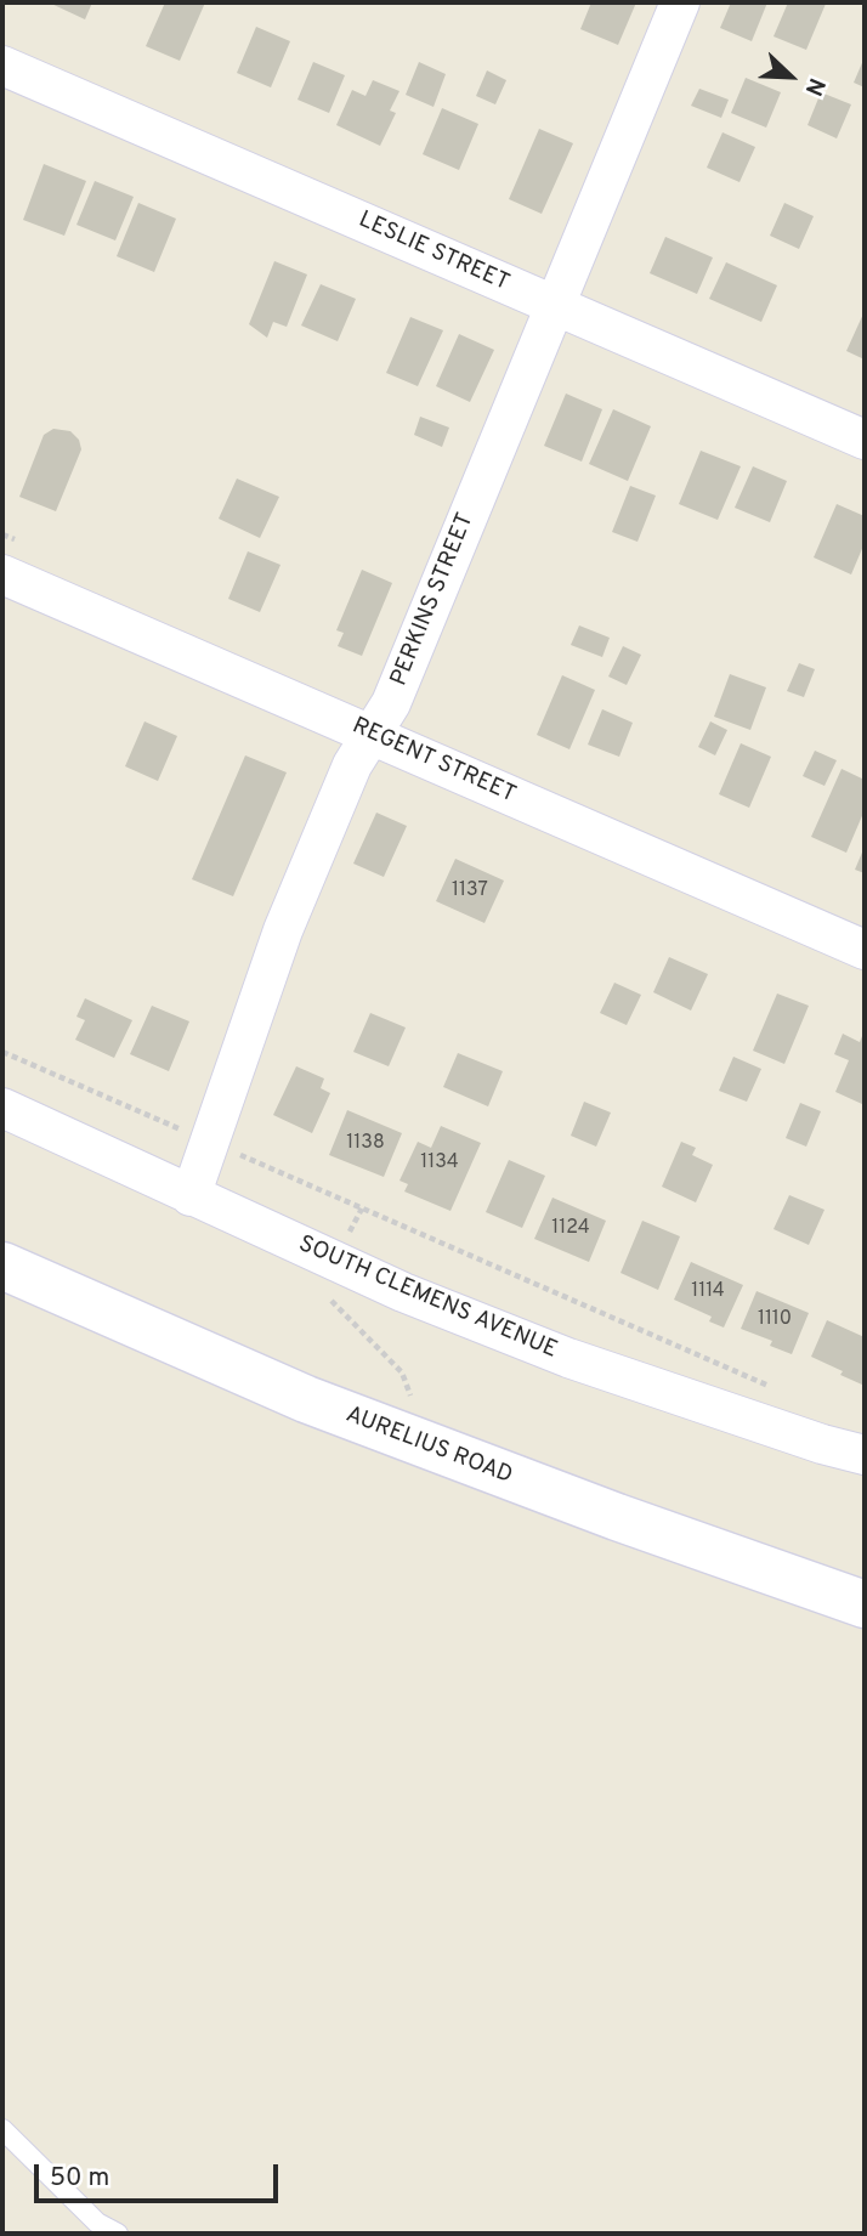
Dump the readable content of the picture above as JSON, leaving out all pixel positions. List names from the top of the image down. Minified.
{"streets":{"street":["LESLIE STREET","PERKINS STREET","REGENT STREET","SOUTH CLEMENS AVENUE","AURELIUS ROAD"]},"crossings":[["LESLIE STREET","PERKINS STREET"],["PERKINS STREET","REGENT STREET"],["PERKINS STREET","SOUTH CLEMENS AVENUE"]],"house_numbers":["1137","1138","1134","1124","1114","1110"],"scale_bar":"50 m","north":"bottom right"}
